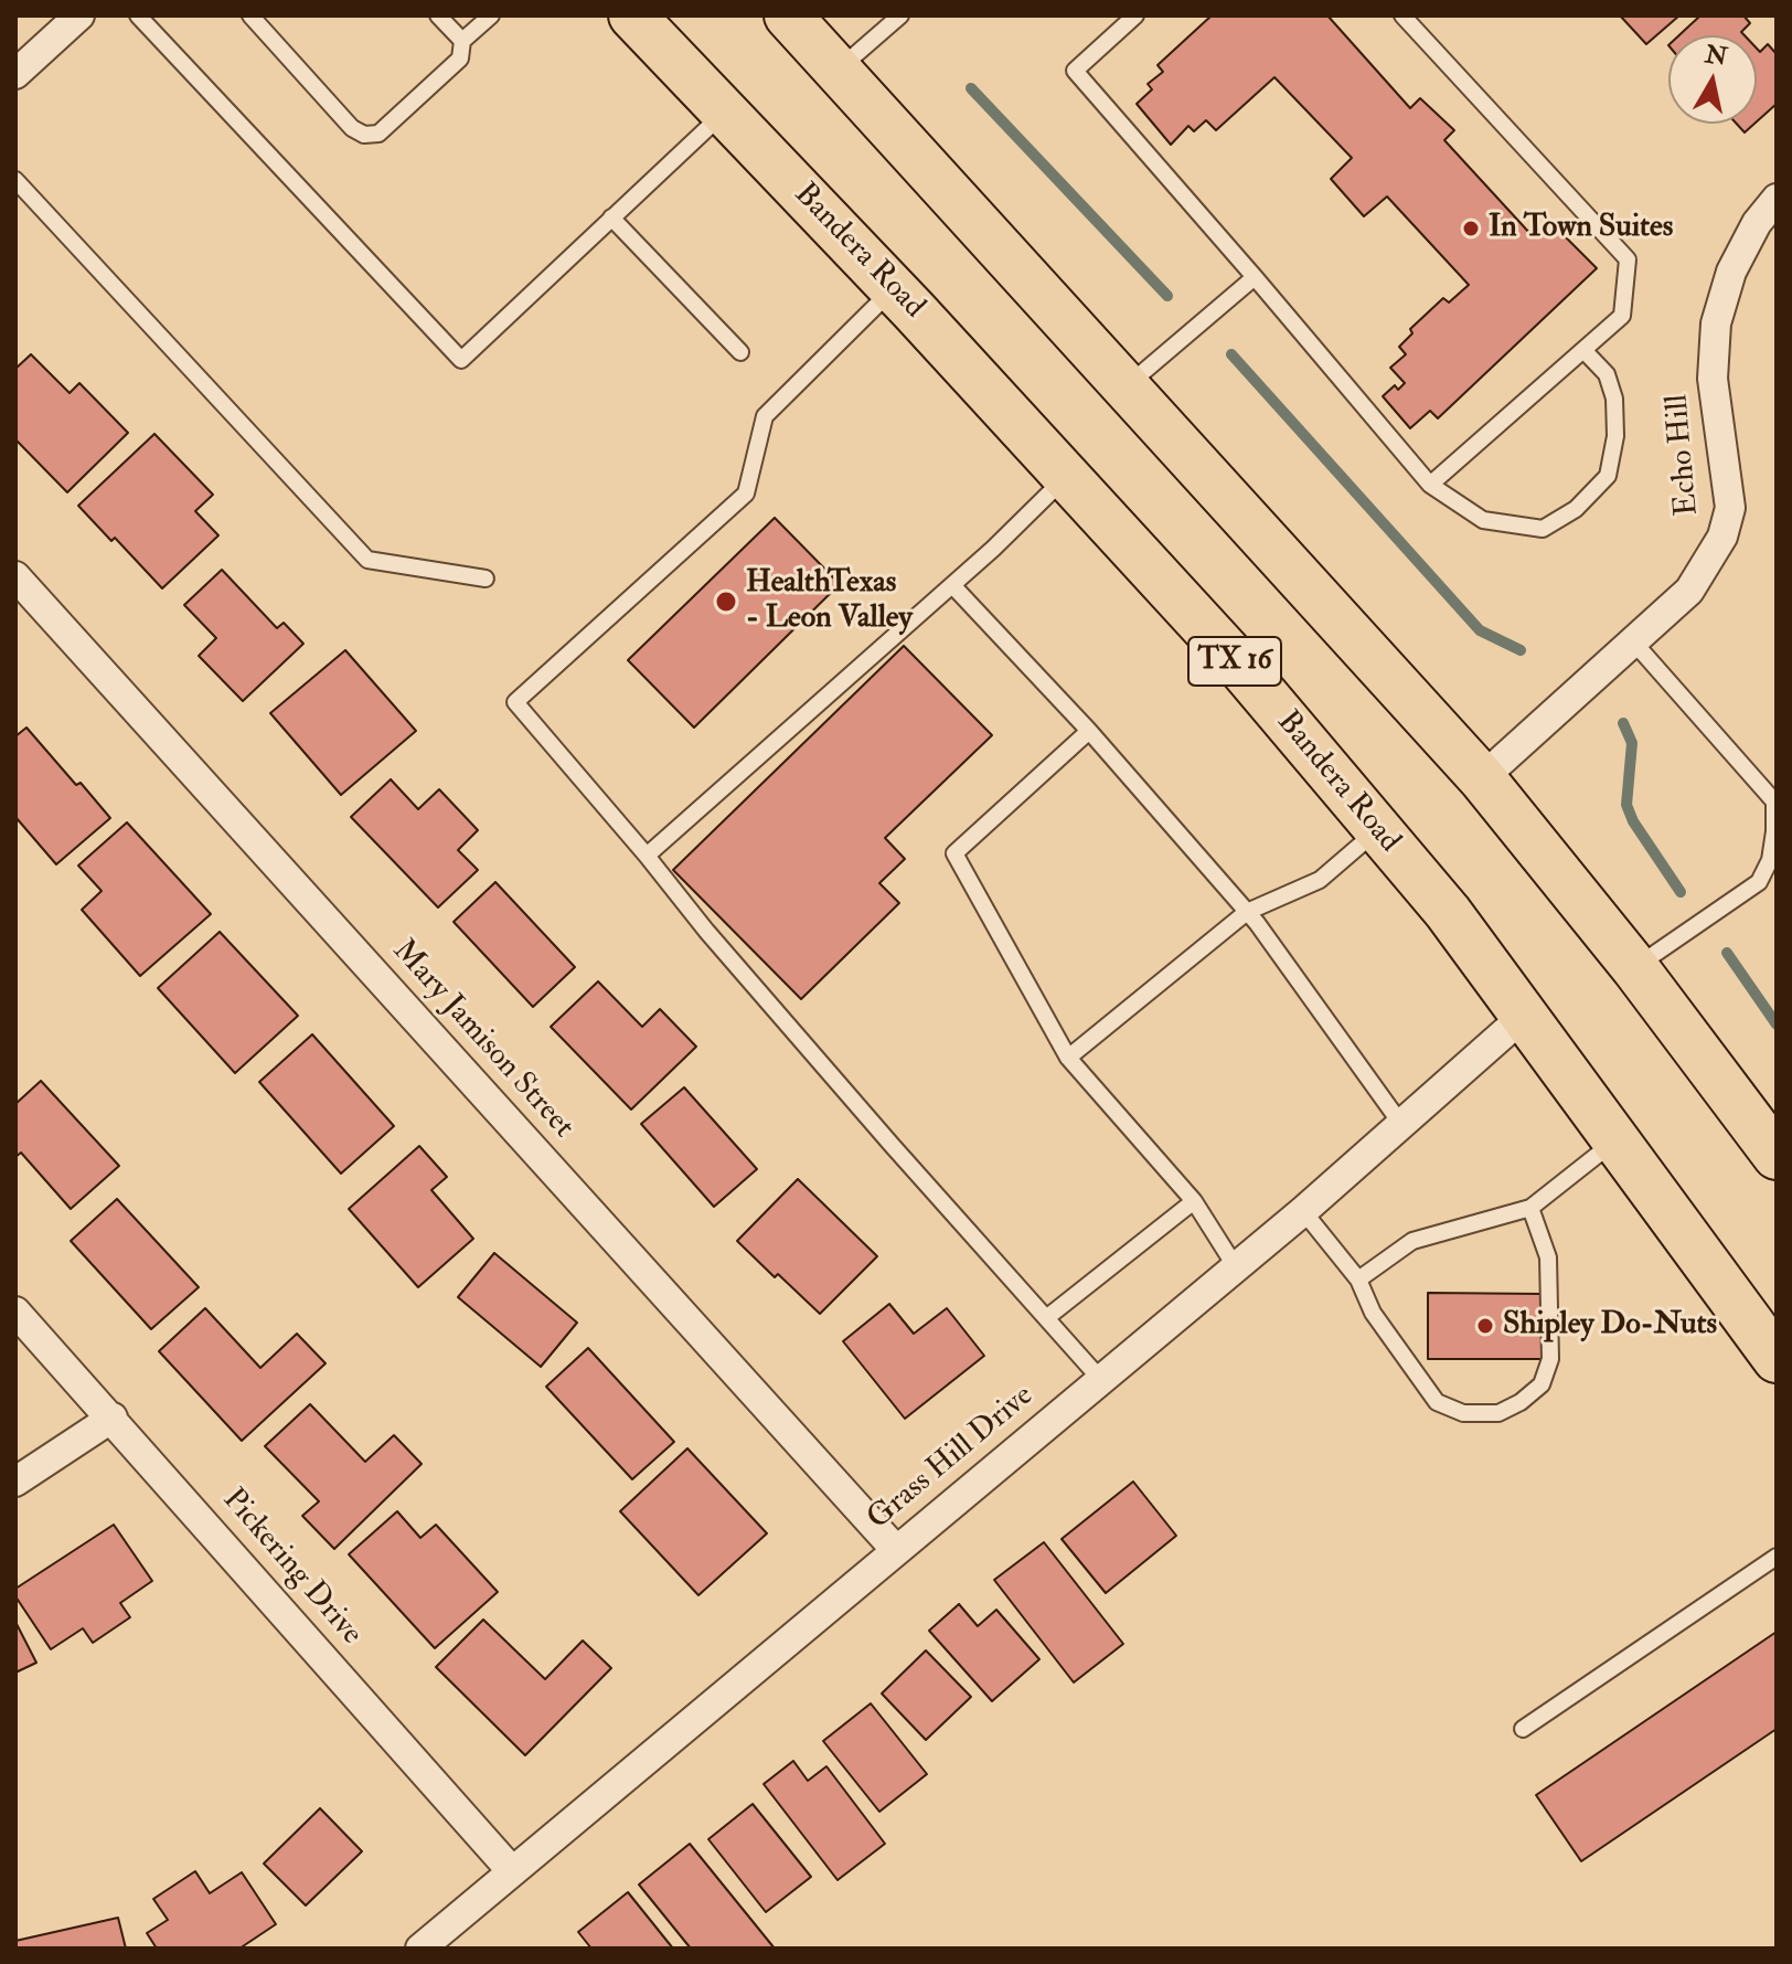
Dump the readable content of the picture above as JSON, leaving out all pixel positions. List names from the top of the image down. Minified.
{"streets":{"main road":["Bandera Road","TX 16"],"street":["Echo Hill","Mary Jamison Street","Grass Hill Drive","Pickering Drive"]},"crossings":[["Bandera Road","Grass Hill Drive"],["Mary Jamison Street","Grass Hill Drive"],["Grass Hill Drive","Pickering Drive"]],"places":["In Town Suites","HealthTexas - Leon Valley","Shipley Do-Nuts"],"north":"top"}
